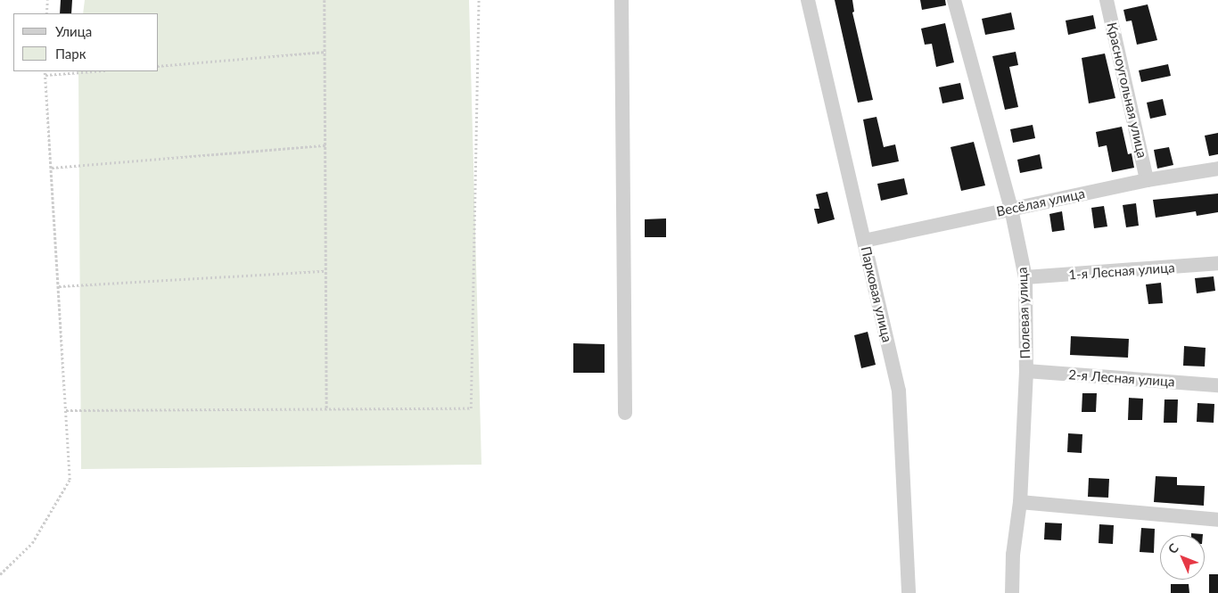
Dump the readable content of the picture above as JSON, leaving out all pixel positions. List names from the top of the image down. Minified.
{"streets":{"street":["Красноугольная улица","Весёлая улица","1-я Лесная улица","Парковая улица","Полевая улица","2-я Лесная улица"]},"crossings":[["Красноугольная улица","Весёлая улица"],["Весёлая улица","Парковая улица"],["Весёлая улица","Полевая улица"],["1-я Лесная улица","Полевая улица"],["Полевая улица","2-я Лесная улица"]],"legend":["Улица","Парк"],"north":"top left"}
